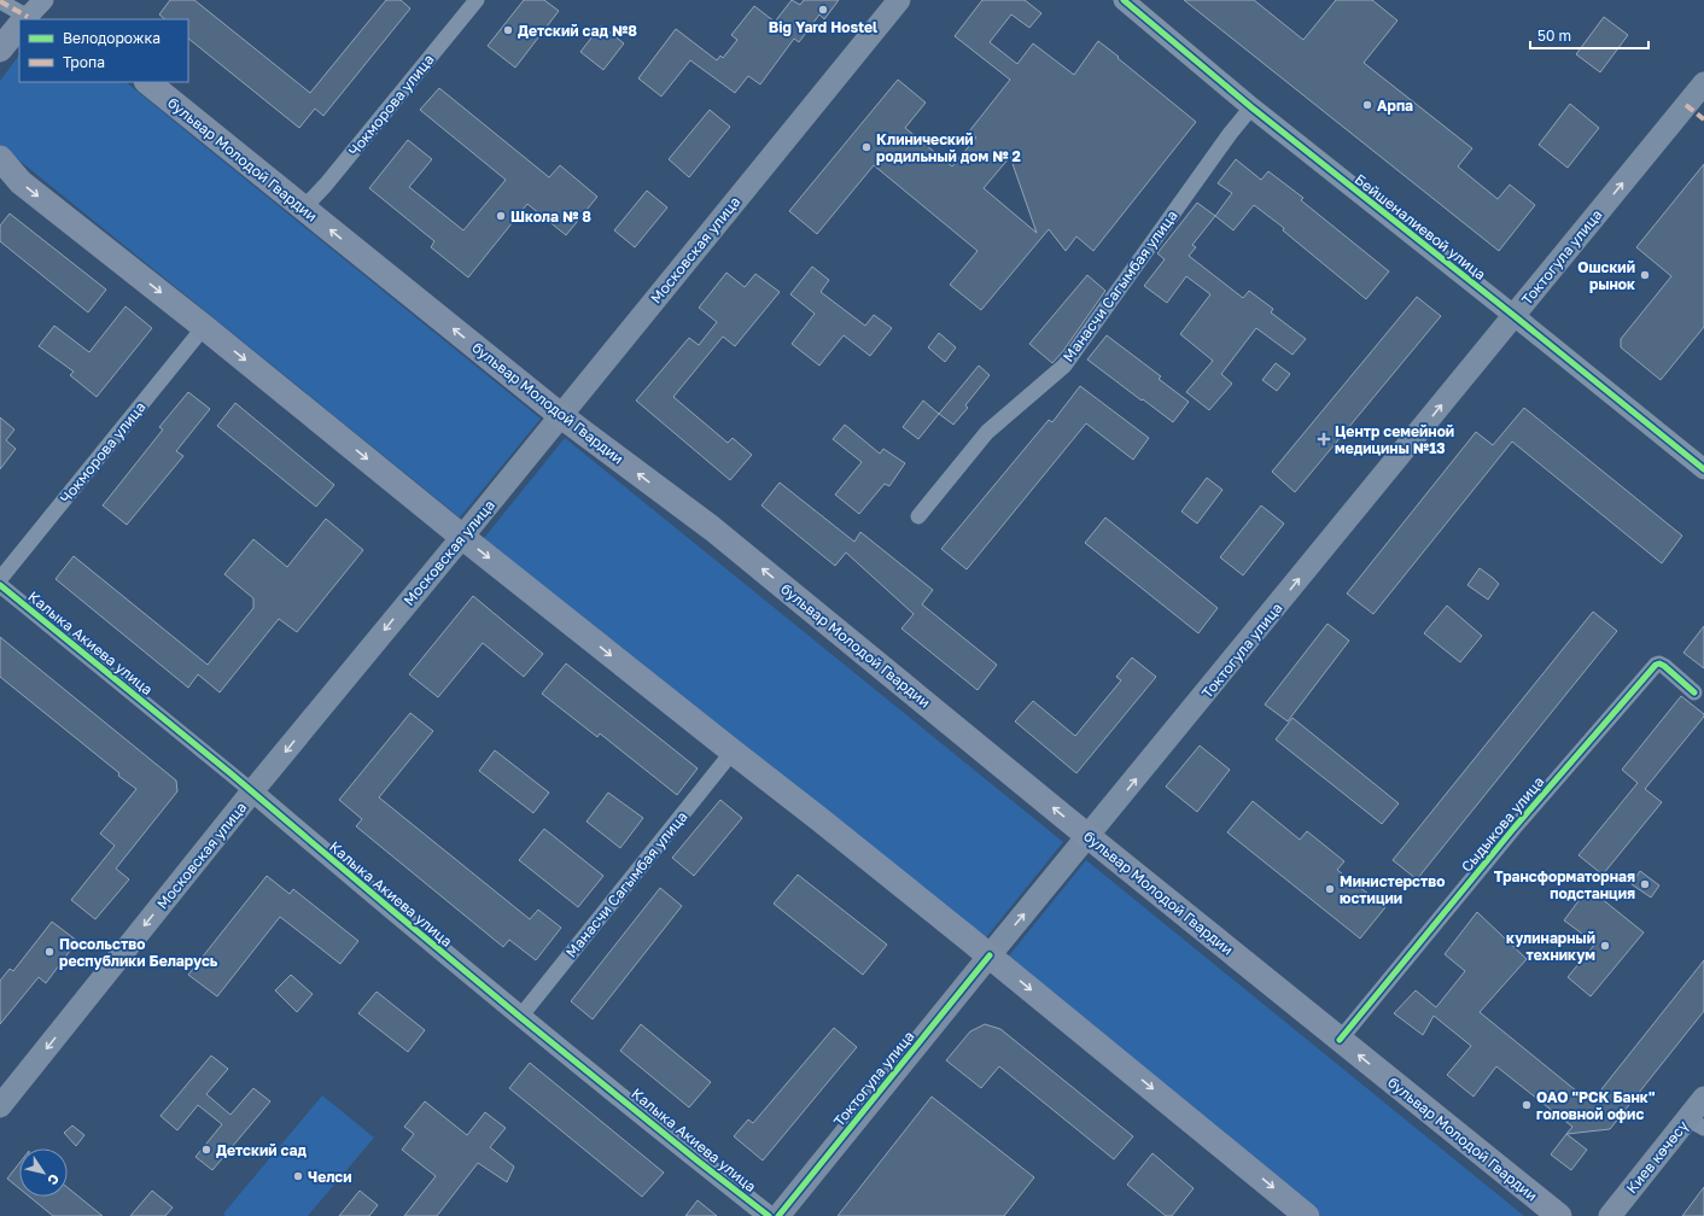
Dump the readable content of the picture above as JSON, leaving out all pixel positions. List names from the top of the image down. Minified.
{"streets":{"main road":["бульвар Молодой Гвардии","Московская улица","Токтогула улица","Киев көчөсү"],"street":["Чокморова улица","Бейшеналиевой улица","Манасчи Сагымбая улица","Калыка Акиева улица","Сыдыкова улица"]},"crossings":[["Чокморова улица","бульвар Молодой Гвардии"],["бульвар Молодой Гвардии","Московская улица"],["бульвар Молодой Гвардии","Токтогула улица"],["бульвар Молодой Гвардии","Сыдыкова улица"],["Бейшеналиевой улица","Токтогула улица"],["Бейшеналиевой улица","Манасчи Сагымбая улица"],["Московская улица","Калыка Акиева улица"],["Манасчи Сагымбая улица","Калыка Акиева улица"]],"one_way":["Московская улица","Токтогула улица"],"places":{"other":["Big Yard Hostel","Детский сад №8","Арпа","Клинический родильный дом № 2","Школа № 8","Ошский рынок","Трансформаторная подстанция","Министерство юстиции","кулинарный техникум","Посольство республики Беларусь","ОАО \"РСК Банк\" головной офис","Детский сад","Челси"],"health":["Центр семейной медицины №13"]},"legend":["Велодорожка","Тропа"],"scale_bar":"50 m","north":"bottom right"}
